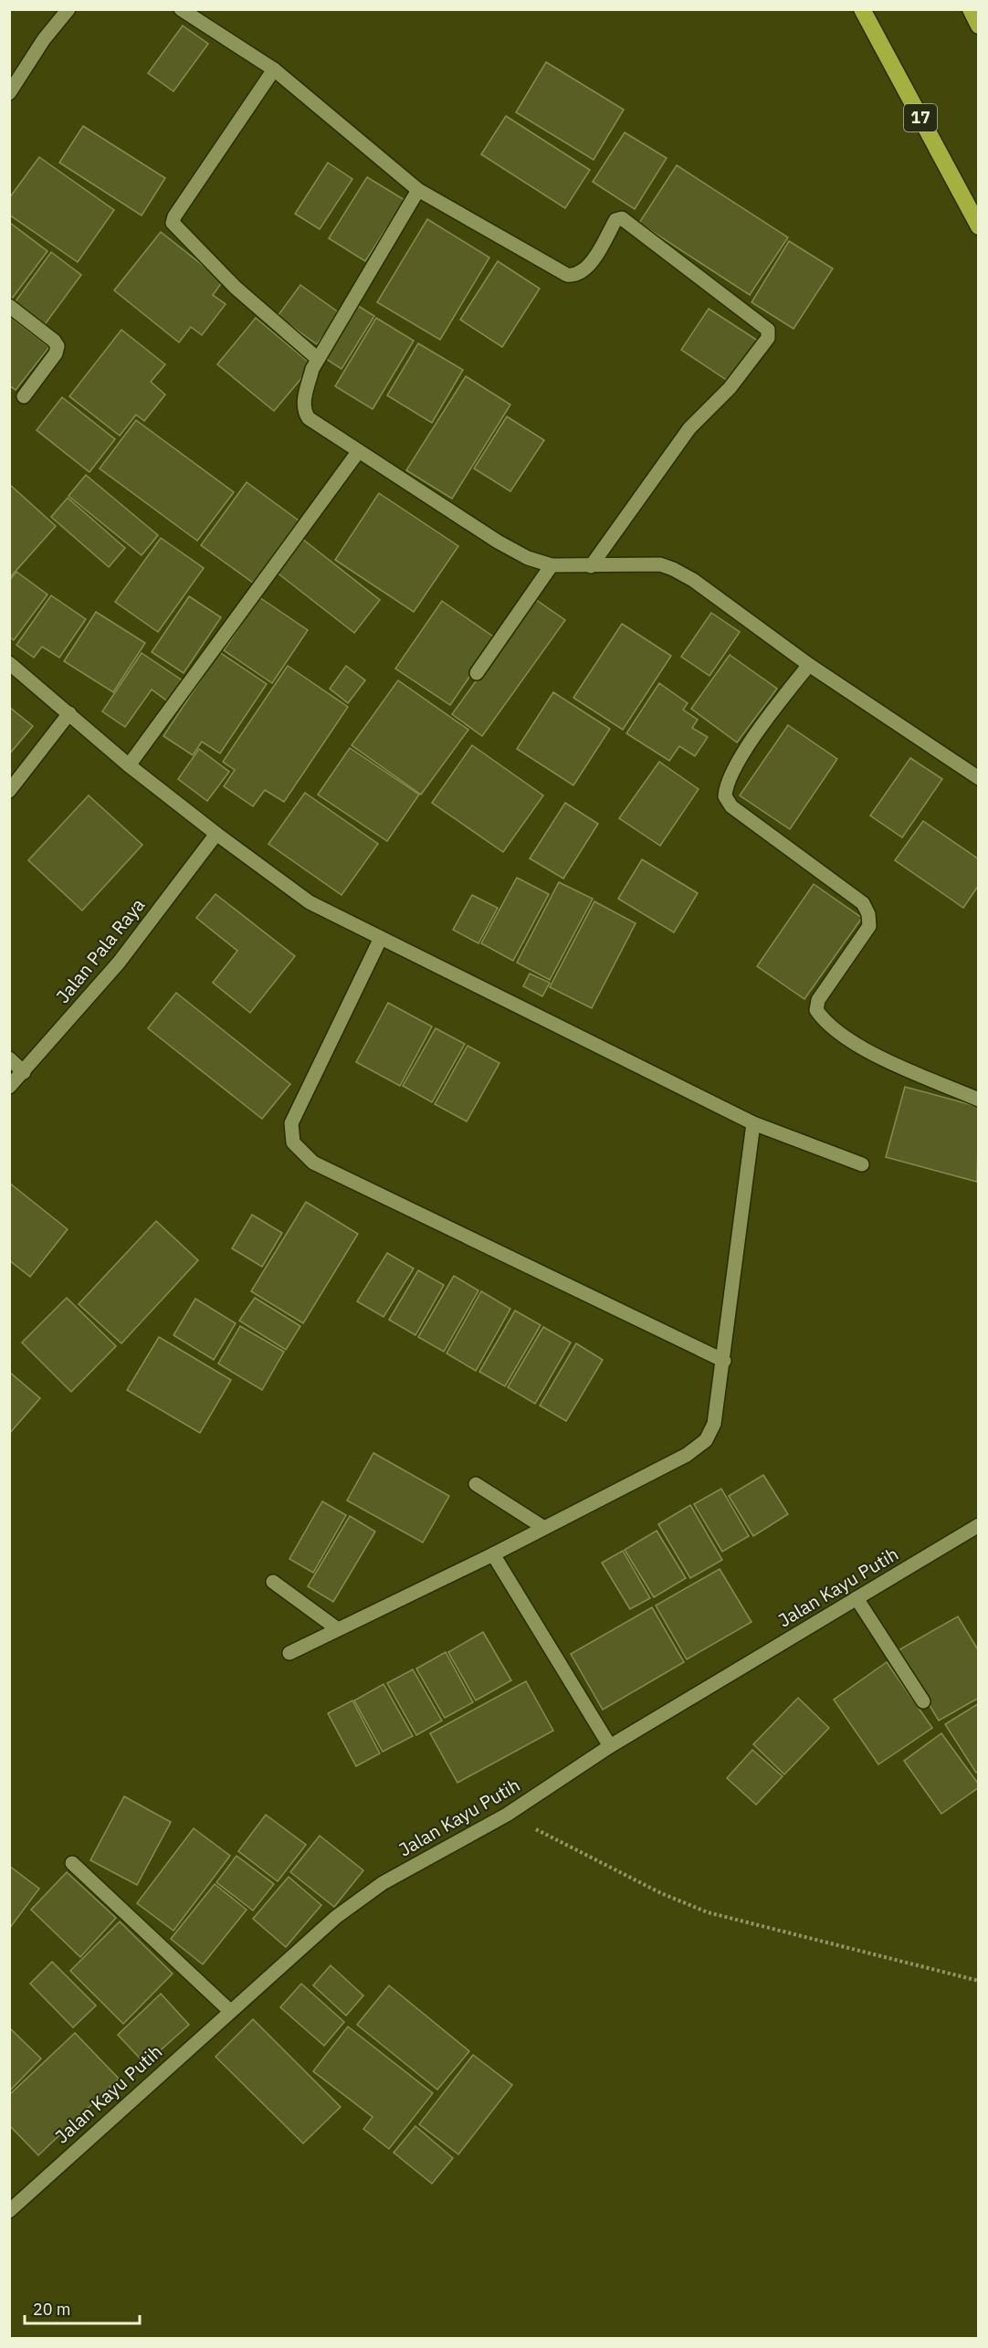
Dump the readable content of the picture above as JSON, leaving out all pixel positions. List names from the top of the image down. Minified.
{"streets":{"highway":["17"],"street":["Jalan Pala Raya","Jalan Kayu Putih"]},"scale_bar":"20 m"}
